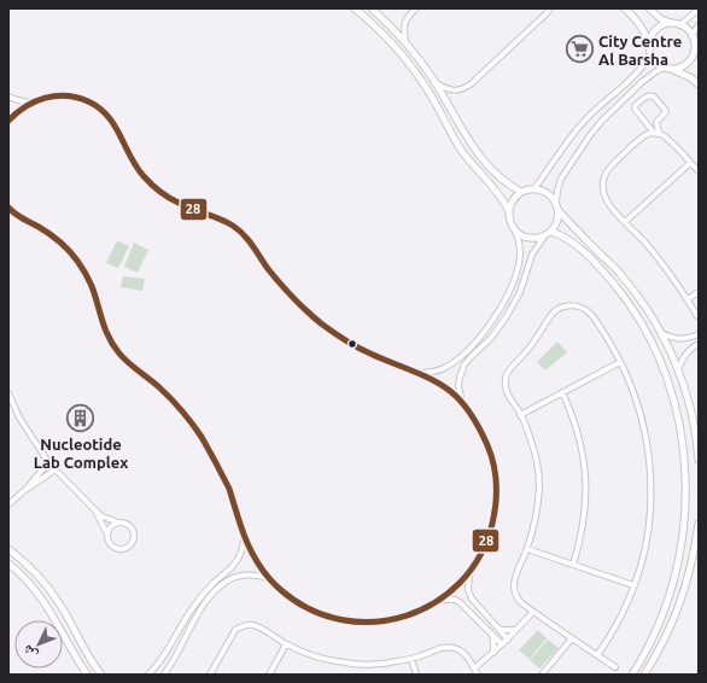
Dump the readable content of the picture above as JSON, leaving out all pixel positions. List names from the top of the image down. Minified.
{"places":{"supermarket":["City Centre Al Barsha"],"building":["Nucleotide Lab Complex"]},"lines":["transit line 28"],"north":"bottom left"}
